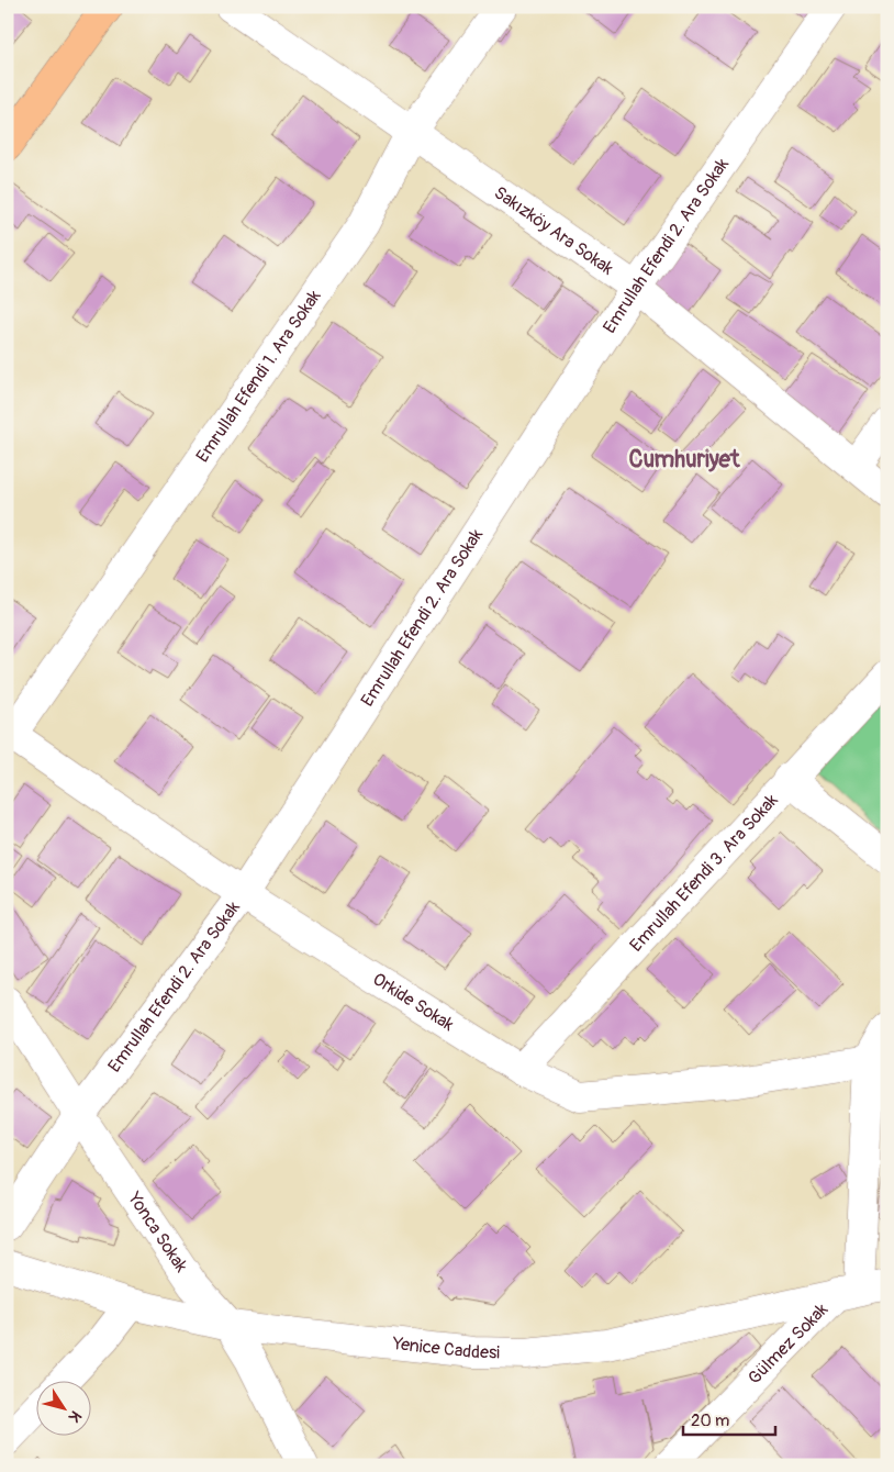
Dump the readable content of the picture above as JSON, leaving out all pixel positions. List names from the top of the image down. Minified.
{"streets":{"street":["Sakızköy Ara Sokak","Emrullah Efendi 2. Ara Sokak","Emrullah Efendi 1. Ara Sokak","Emrullah Efendi 3. Ara Sokak","Orkide Sokak","Yonca Sokak","Gülmez Sokak","Yenice Caddesi"]},"crossings":[["Sakızköy Ara Sokak","Emrullah Efendi 2. Ara Sokak"],["Sakızköy Ara Sokak","Emrullah Efendi 1. Ara Sokak"],["Emrullah Efendi 2. Ara Sokak","Orkide Sokak"],["Emrullah Efendi 2. Ara Sokak","Yonca Sokak"],["Emrullah Efendi 1. Ara Sokak","Orkide Sokak"],["Emrullah Efendi 3. Ara Sokak","Orkide Sokak"],["Yonca Sokak","Yenice Caddesi"],["Gülmez Sokak","Yenice Caddesi"]],"districts":["Cumhuriyet"],"scale_bar":"20 m","north":"bottom right"}
